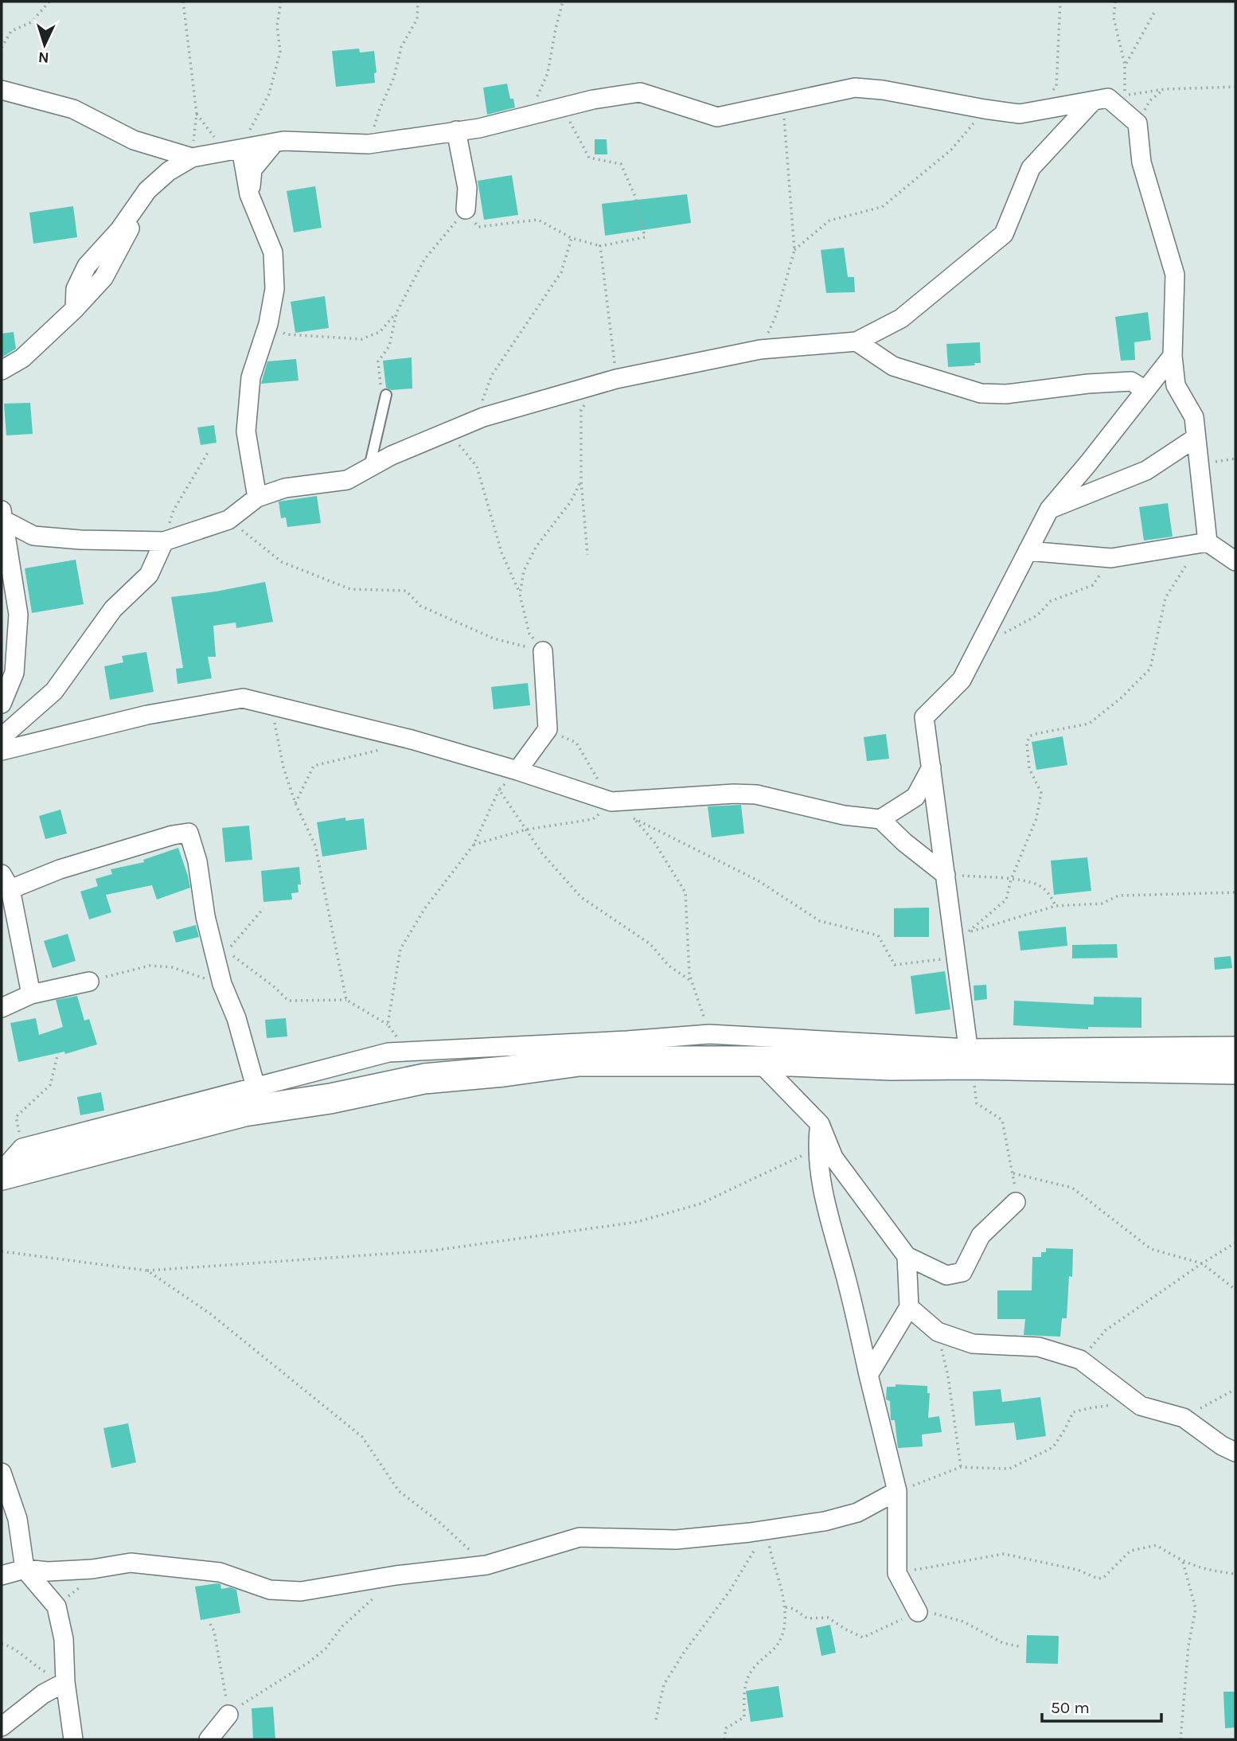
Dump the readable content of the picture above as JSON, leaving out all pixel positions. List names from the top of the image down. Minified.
{"scale_bar":"50 m","north":"bottom"}
